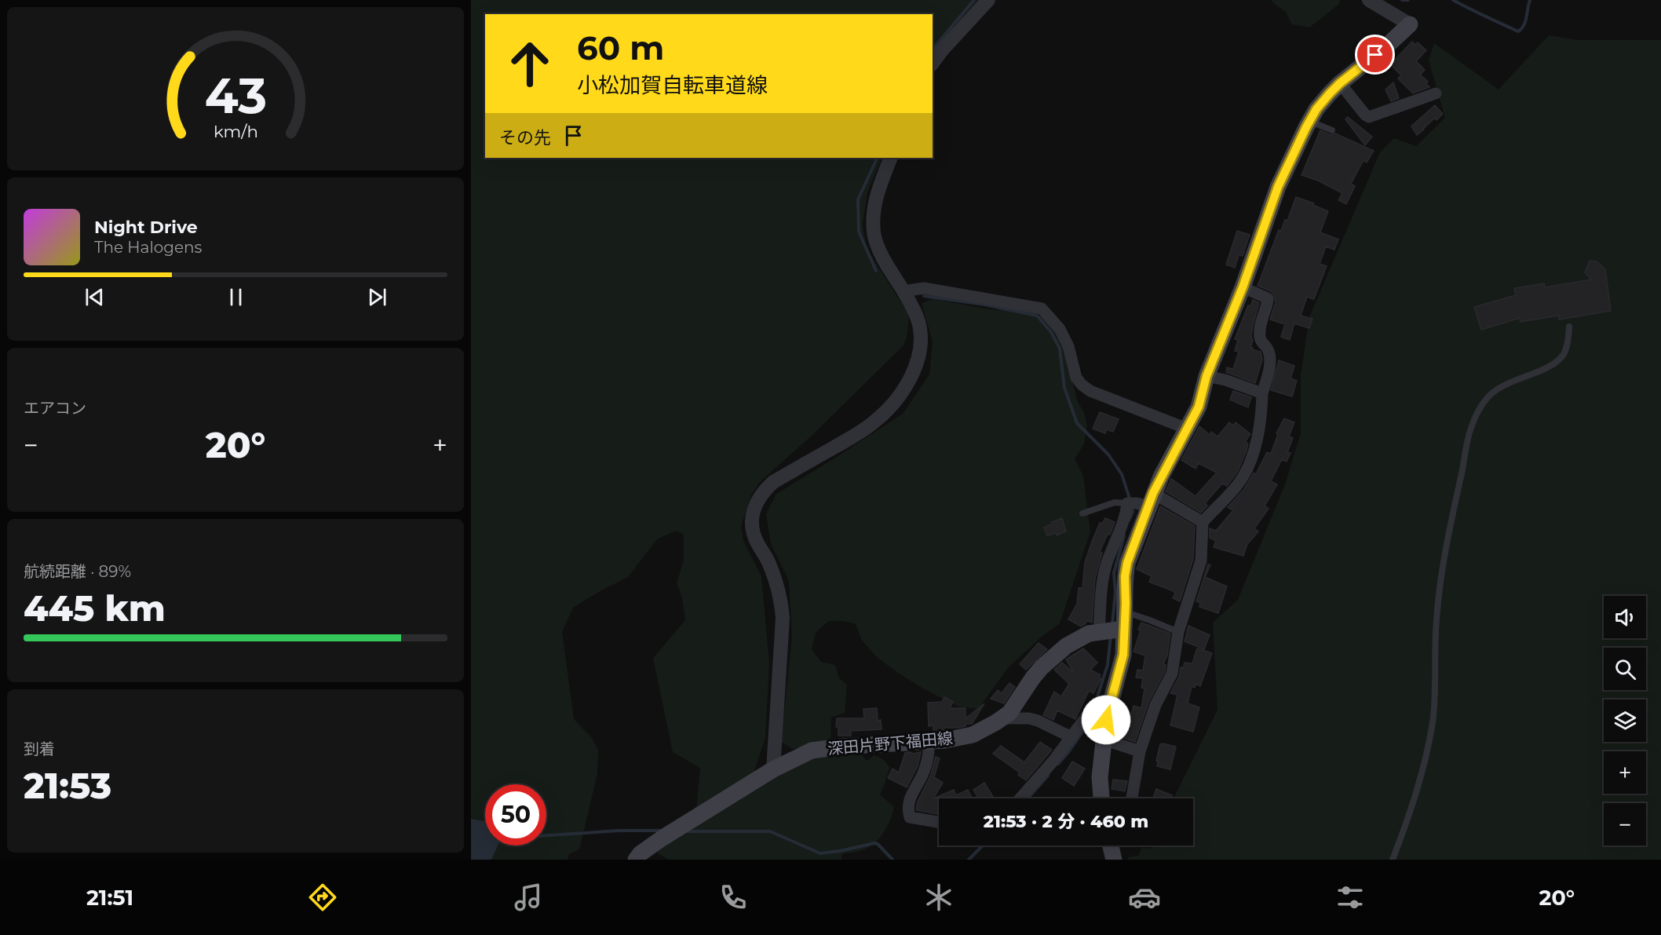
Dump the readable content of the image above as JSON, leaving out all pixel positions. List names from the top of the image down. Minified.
{"streets":{"main road":["深田片野下福田線"]},"page":{"turn":["60 m","小松加賀自転車道線"],"then":"その先","song":["Night Drive","The Halogens"],"tile":["エアコン",["航続距離 · 89%","445 km"],["到着","21:53"]],"heat":["−","20°","+"],"map_buttons":["+","−"],"limit":"50","trip":"21:53 · 2 分 · 460 m","tabs":["21:51","20°"],"gauge":["43","km/h"]}}
